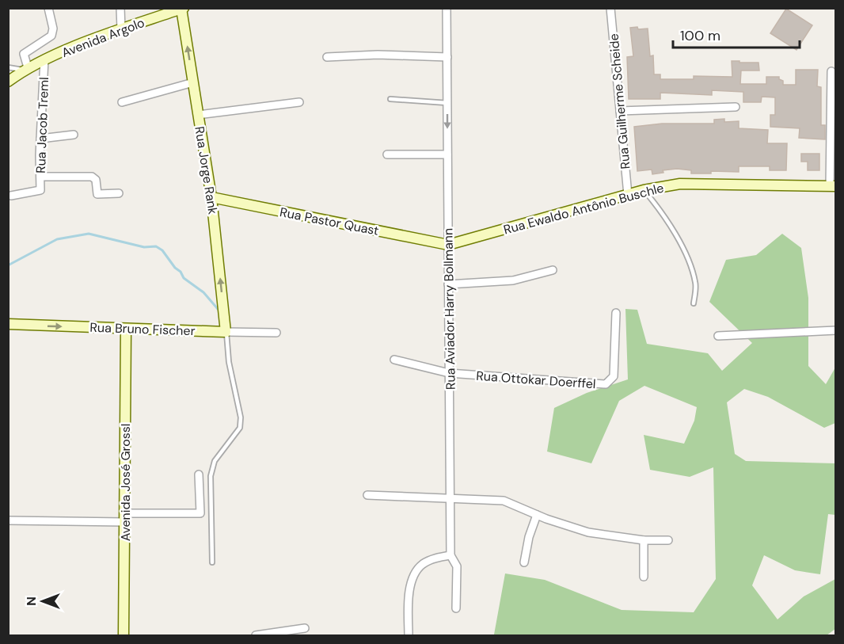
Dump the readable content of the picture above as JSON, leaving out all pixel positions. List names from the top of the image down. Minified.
{"streets":{"street":["Avenida Argolo","Rua Guilherme Scheide","Rua Jacob Treml","Rua Jorge Rank","Rua Ewaldo Antônio Buschle","Rua Pastor Quast","Rua Aviador Harry Bollmann","Rua Bruno Fischer","Rua Ottokar Doerffel","Avenida José Grossl"]},"crossings":[["Avenida Argolo","Rua Jacob Treml"],["Avenida Argolo","Rua Jorge Rank"],["Rua Guilherme Scheide","Rua Ewaldo Antônio Buschle"],["Rua Jorge Rank","Rua Pastor Quast"],["Rua Jorge Rank","Rua Bruno Fischer"],["Rua Ewaldo Antônio Buschle","Rua Pastor Quast"],["Rua Ewaldo Antônio Buschle","Rua Aviador Harry Bollmann"],["Rua Pastor Quast","Rua Aviador Harry Bollmann"],["Rua Aviador Harry Bollmann","Rua Ottokar Doerffel"],["Rua Bruno Fischer","Avenida José Grossl"]],"one_way":["Rua Jorge Rank","Rua Bruno Fischer"],"scale_bar":"100 m","north":"left"}
